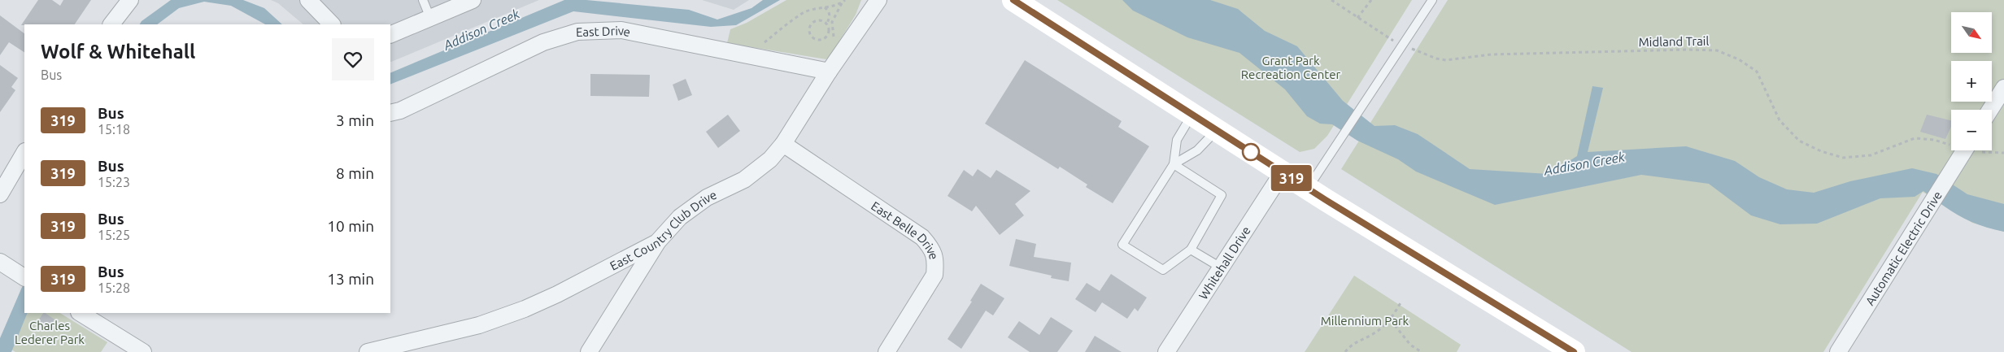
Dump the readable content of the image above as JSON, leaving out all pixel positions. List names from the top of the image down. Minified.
{"streets":{"street":["East Drive","East Country Club Drive","East Belle Drive","Automatic Electric Drive","Whitehall Drive"],"path":["Midland Trail"]},"crossings":[["East Drive","East Country Club Drive"],["East Country Club Drive","East Belle Drive"]],"water":["Addison Creek"],"parks":["Grant Park Recreation Center","Millennium Park","Charles Lederer Park"],"lines":["bus line 319"],"north":"bottom right","page":{"on_map":"319","map_buttons":["+","−"],"heading":["Wolf & Whitehall","Bus"],"list":[{"mark":"319","name":"Bus","note":"15:18","value":"3 min"},{"mark":"319","name":"Bus","note":"15:23","value":"8 min"},{"mark":"319","name":"Bus","note":"15:25","value":"10 min"},{"mark":"319","name":"Bus","note":"15:28","value":"13 min"}]}}
